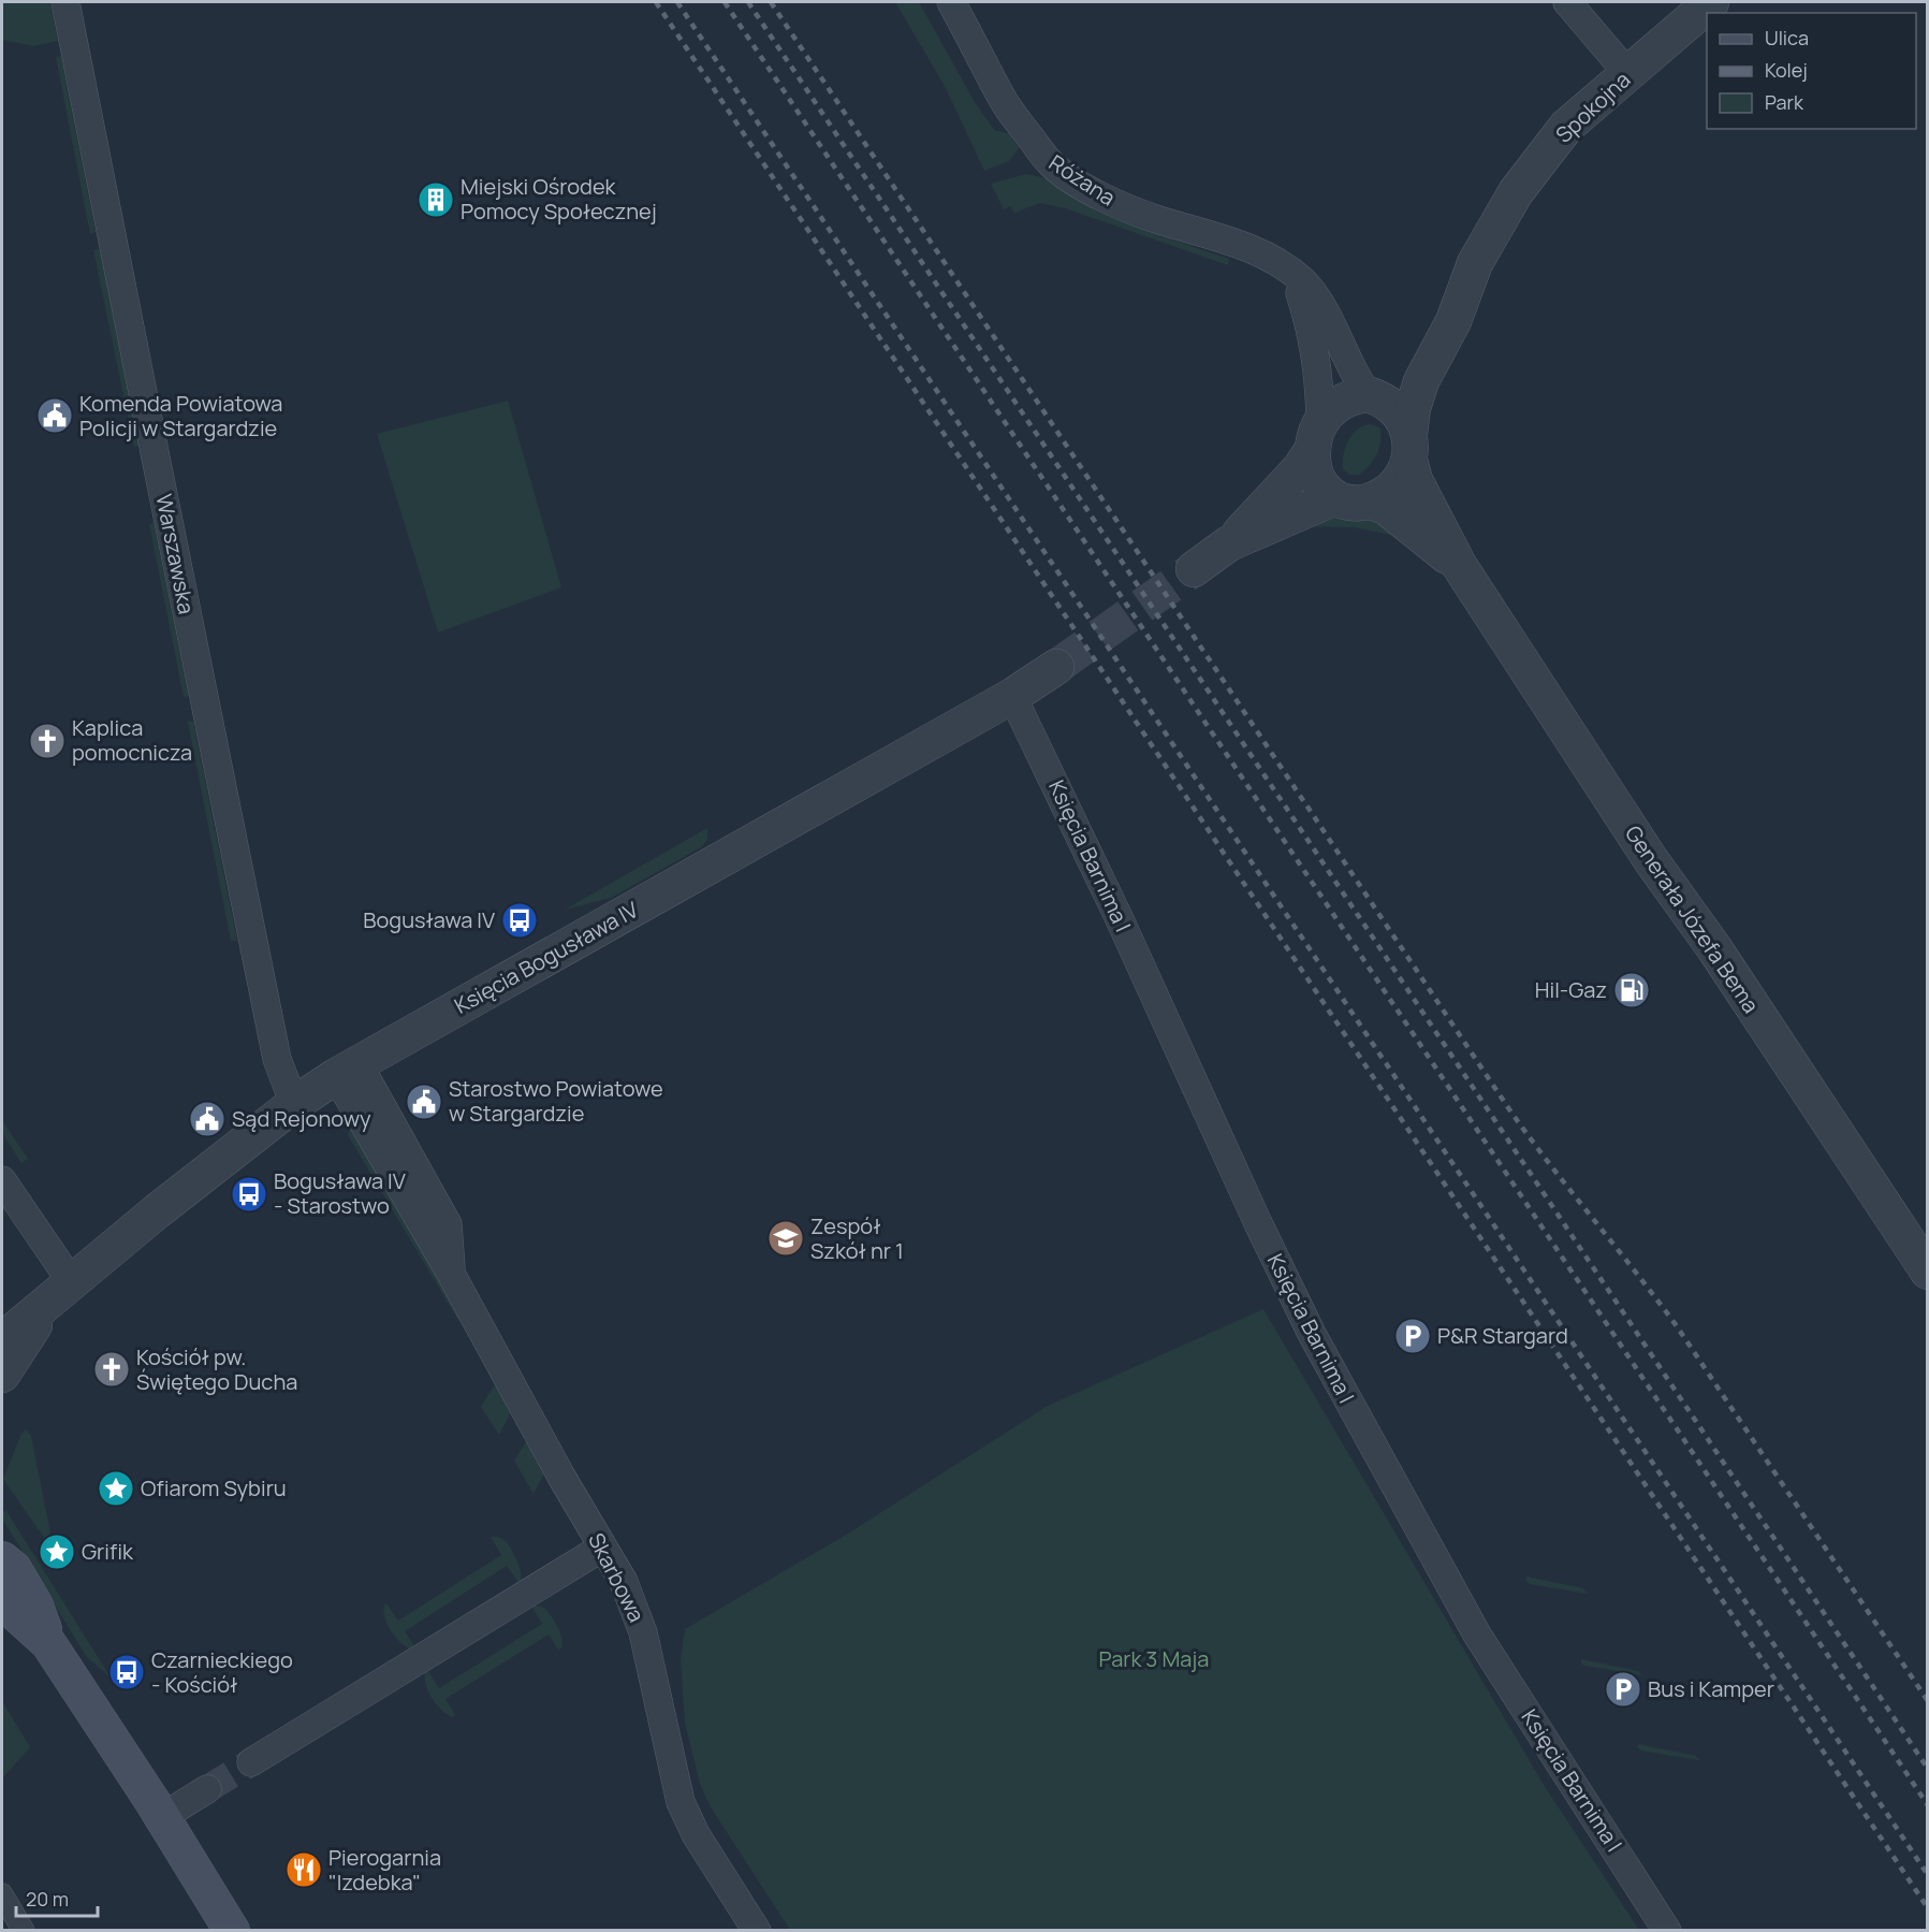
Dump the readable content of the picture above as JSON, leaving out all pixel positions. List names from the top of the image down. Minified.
{"streets":{"street":["Spokojna","Różana","Warszawska","Księcia Barnima I","Generała Józefa Bema","Księcia Bogusława IV","Skarbowa"]},"crossings":[["Spokojna","Różana"],["Spokojna","Generała Józefa Bema"],["Różana","Generała Józefa Bema"],["Warszawska","Księcia Bogusława IV"],["Księcia Barnima I","Księcia Bogusława IV"],["Księcia Bogusława IV","Skarbowa"]],"parks":["Park 3 Maja"],"places":{"building":["Miejski Ośrodek Pomocy Społecznej"],"public building":["Komenda Powiatowa Policji w Stargardzie","Starostwo Powiatowe w Stargardzie","Sąd Rejonowy"],"church":["Kaplica pomocnicza","Kościół pw. Świętego Ducha"],"bus stop":["Bogusława IV","Bogusława IV - Starostwo","Czarnieckiego - Kościół"],"fuel station":["Hil-Gaz"],"school or university":["Zespół Szkół nr 1"],"parking":["P&R Stargard","Bus i Kamper"],"place":["Ofiarom Sybiru","Grifik"],"restaurant":["Pierogarnia \"Izdebka\""]},"legend":["Ulica","Kolej","Park"],"scale_bar":"20 m"}
